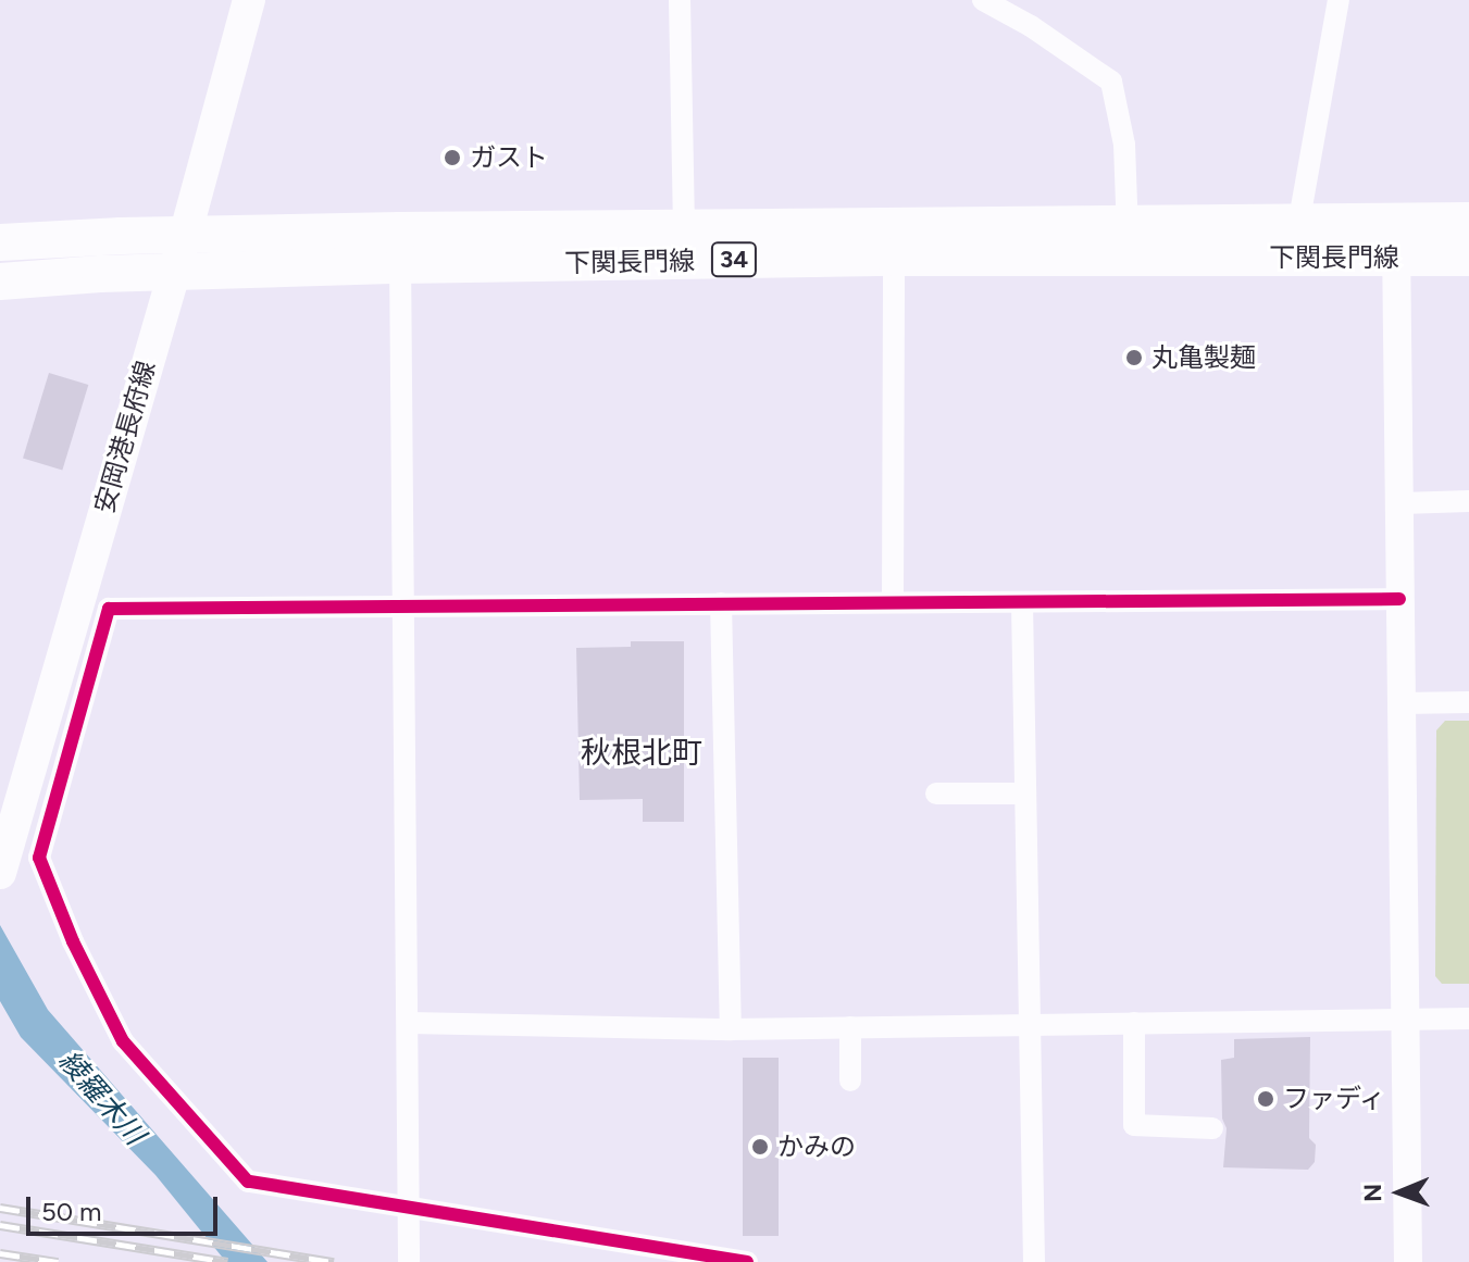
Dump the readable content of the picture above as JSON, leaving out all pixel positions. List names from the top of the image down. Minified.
{"streets":{"main road":["下関長門線","34","安岡港長府線"]},"crossings":[["下関長門線","安岡港長府線"]],"districts":["秋根北町"],"water":["綾羅木川"],"places":["ガスト","丸亀製麺","ファディ","かみの"],"scale_bar":"50 m","north":"left"}
